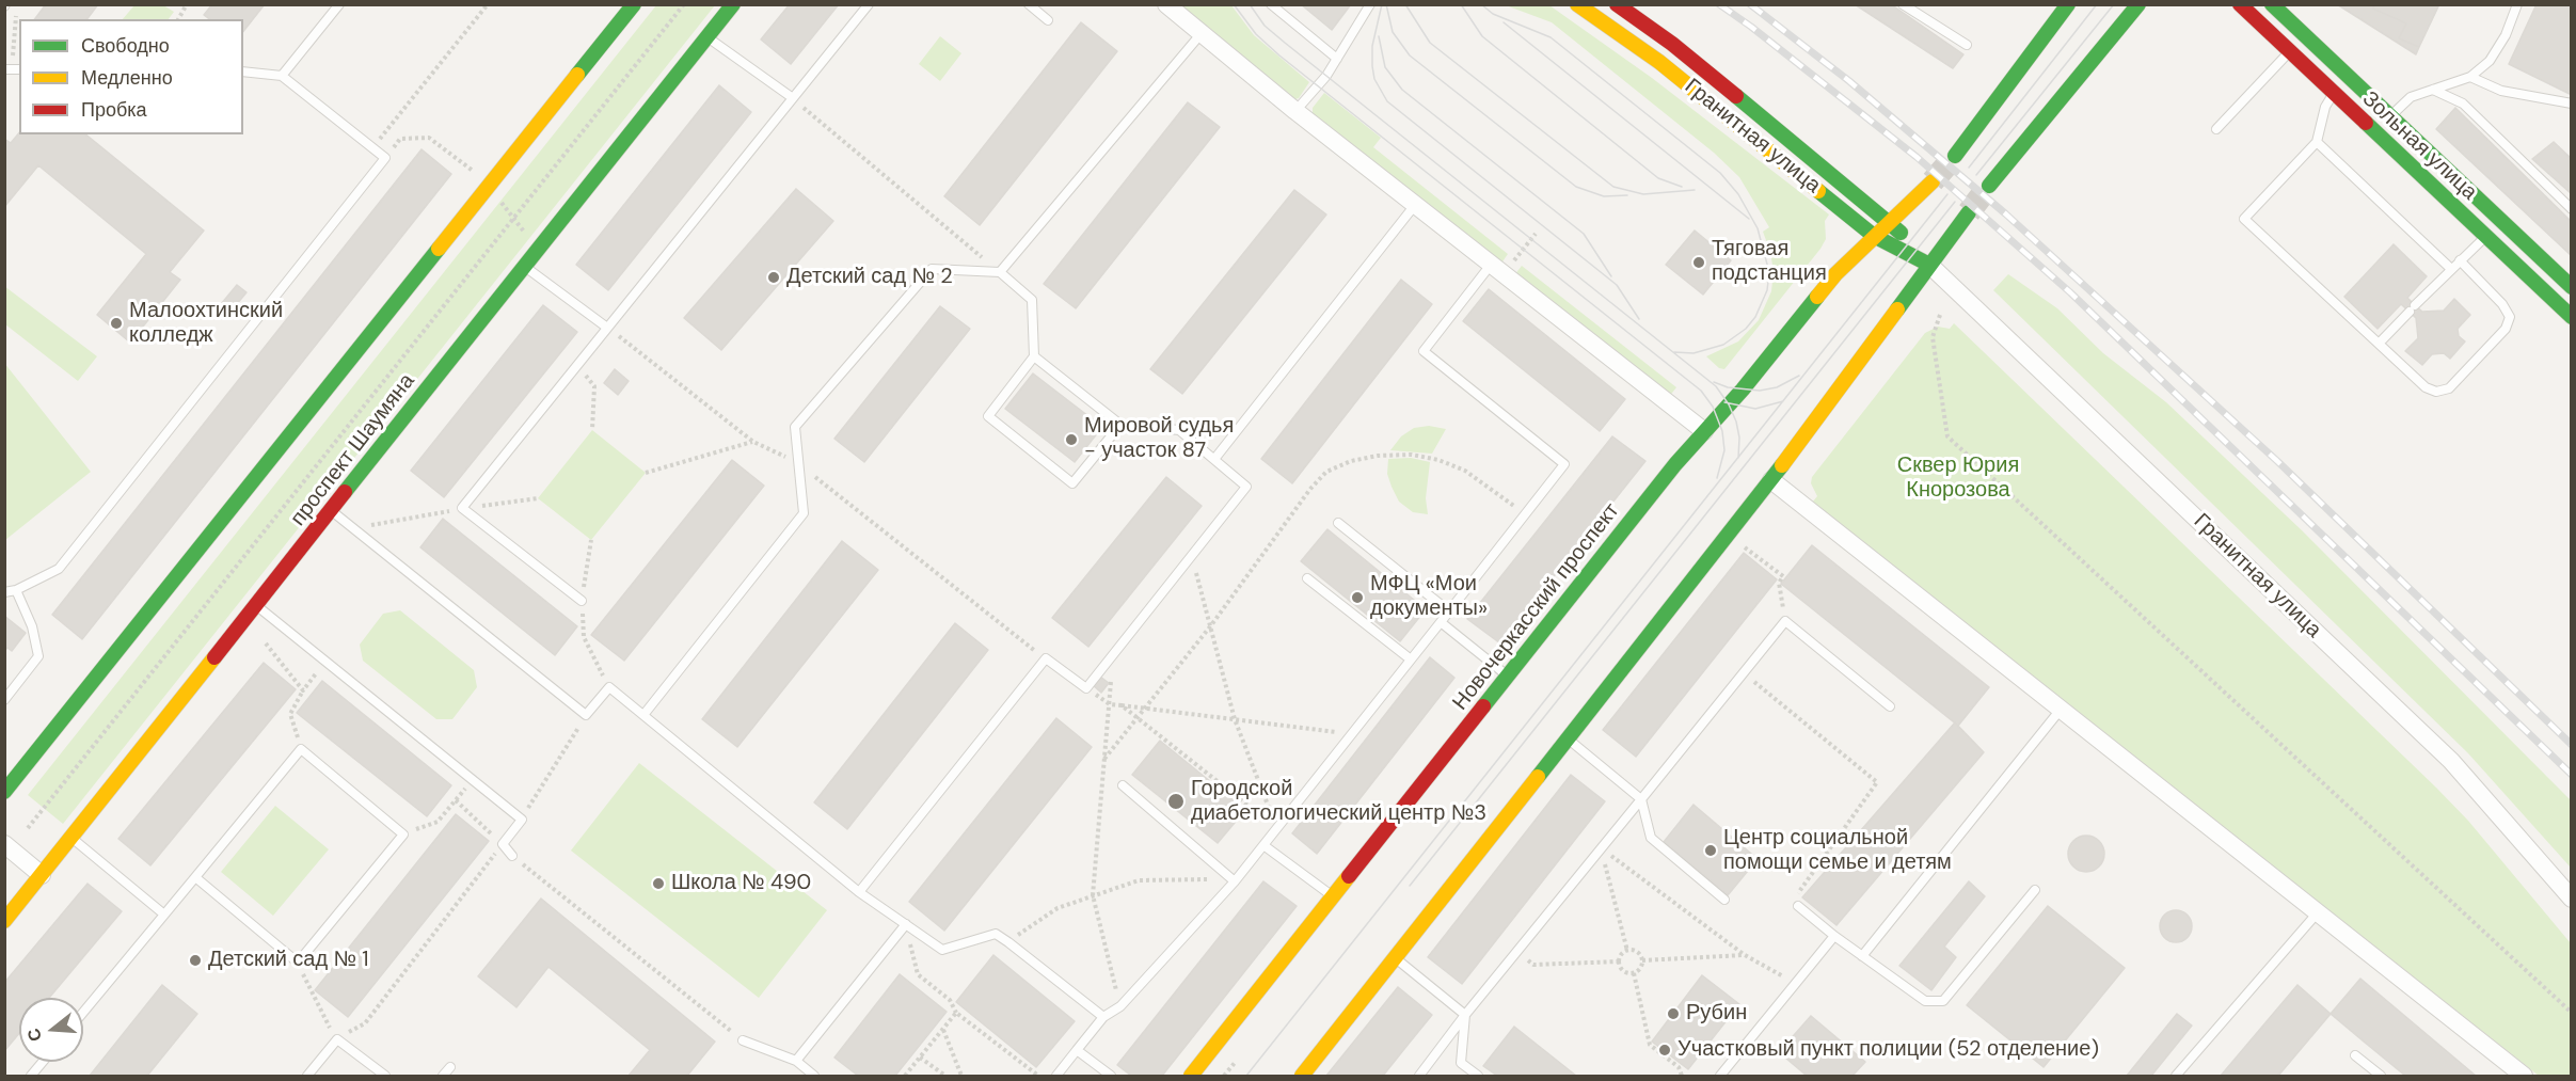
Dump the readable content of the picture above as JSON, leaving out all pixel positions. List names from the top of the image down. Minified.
{"streets":{"street":["Гранитная улица","Зольная улица","проспект Шаумяна","Новочеркасский проспект"]},"crossings":[["Гранитная улица","Новочеркасский проспект"]],"parks":["Сквер Юрия Кнорозова"],"places":["Тяговая подстанция","Детский сад № 2","Малоохтинский колледж","Мировой судья - участок 87","МФЦ «Мои документы»","Городской диабетологический центр №3","Центр социальной помощи семье и детям","Школа № 490","Детский сад № 1","Рубин","Участковый пункт полиции (52 отделение)"],"legend":["Свободно","Медленно","Пробка"],"north":"left"}
